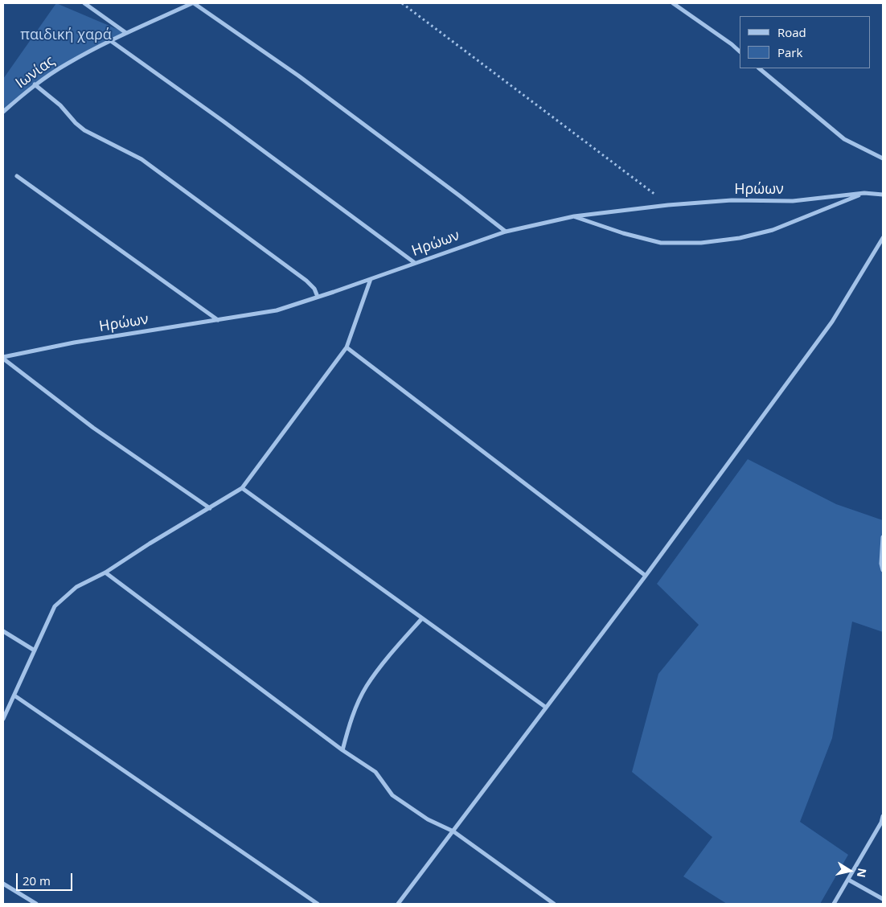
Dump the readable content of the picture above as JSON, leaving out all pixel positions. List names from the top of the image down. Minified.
{"streets":{"street":["Ιωνίας","Ηρώων"]},"parks":["παιδική χαρά"],"legend":["Road","Park"],"scale_bar":"20 m","north":"right"}
